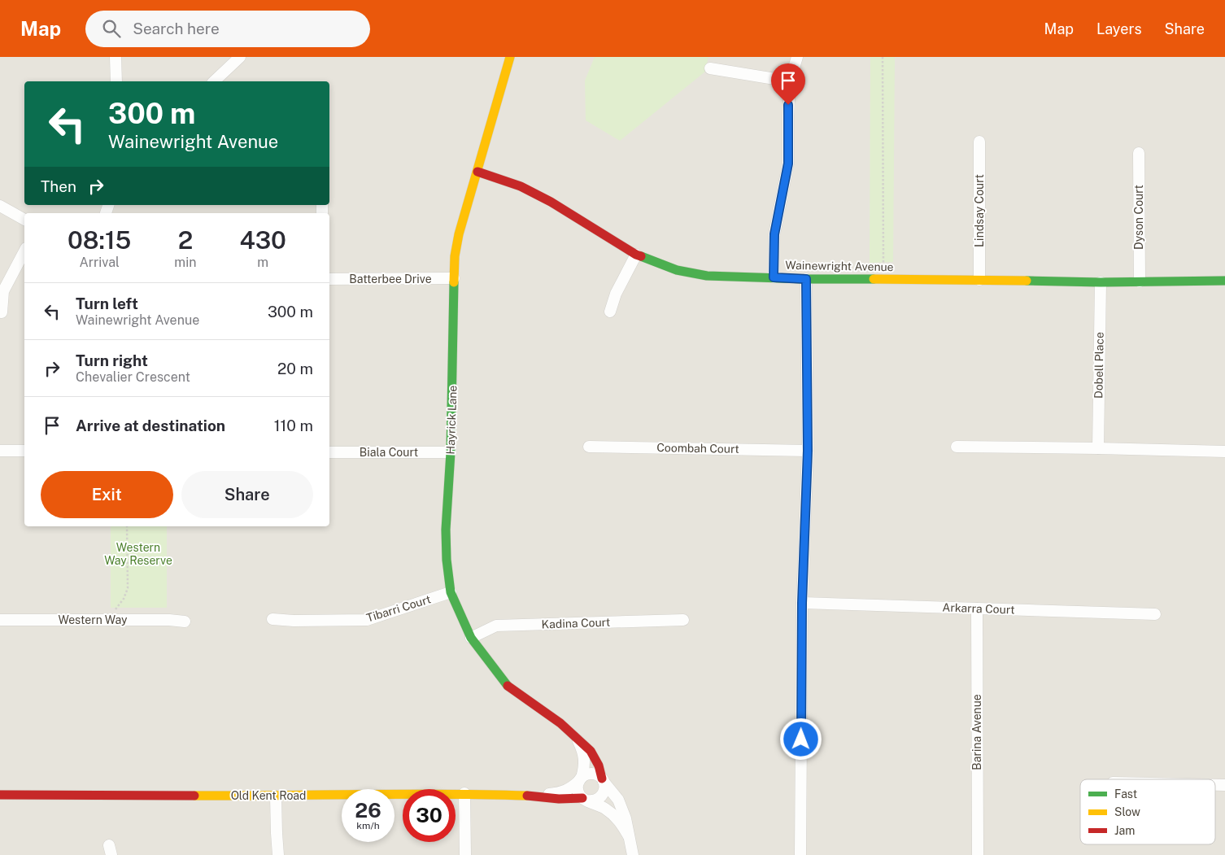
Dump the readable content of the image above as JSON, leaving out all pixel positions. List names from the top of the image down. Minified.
{"streets":{"street":["Lindsay Court","Dyson Court","Wainewright Avenue","Batterbee Drive","Dobell Place","Hayrick Lane","Coombah Court","Biala Court","Tibarri Court","Arkarra Court","Western Way","Kadina Court","Barina Avenue","Old Kent Road"]},"crossings":[["Lindsay Court","Wainewright Avenue"],["Dyson Court","Wainewright Avenue"],["Wainewright Avenue","Dobell Place"],["Wainewright Avenue","Hayrick Lane"],["Batterbee Drive","Hayrick Lane"],["Hayrick Lane","Biala Court"],["Hayrick Lane","Tibarri Court"],["Hayrick Lane","Kadina Court"],["Hayrick Lane","Old Kent Road"],["Arkarra Court","Barina Avenue"]],"parks":["Western Way Reserve"],"legend":["Fast","Slow","Jam"],"page":{"header":"Map","search":"Search here","nav":["Map","Layers","Share"],"turn":["300 m","Wainewright Avenue"],"then":"Then","eta":["08:15","Arrival","2","min","430","m"],"list":[{"name":"Turn left","note":"Wainewright Avenue","value":"300 m"},{"name":"Turn right","note":"Chevalier Crescent","value":"20 m"},{"name":"Arrive at destination","value":"110 m"}],"buttons":["Exit","Share"],"speed":"26 km/h","limit":"30"}}
